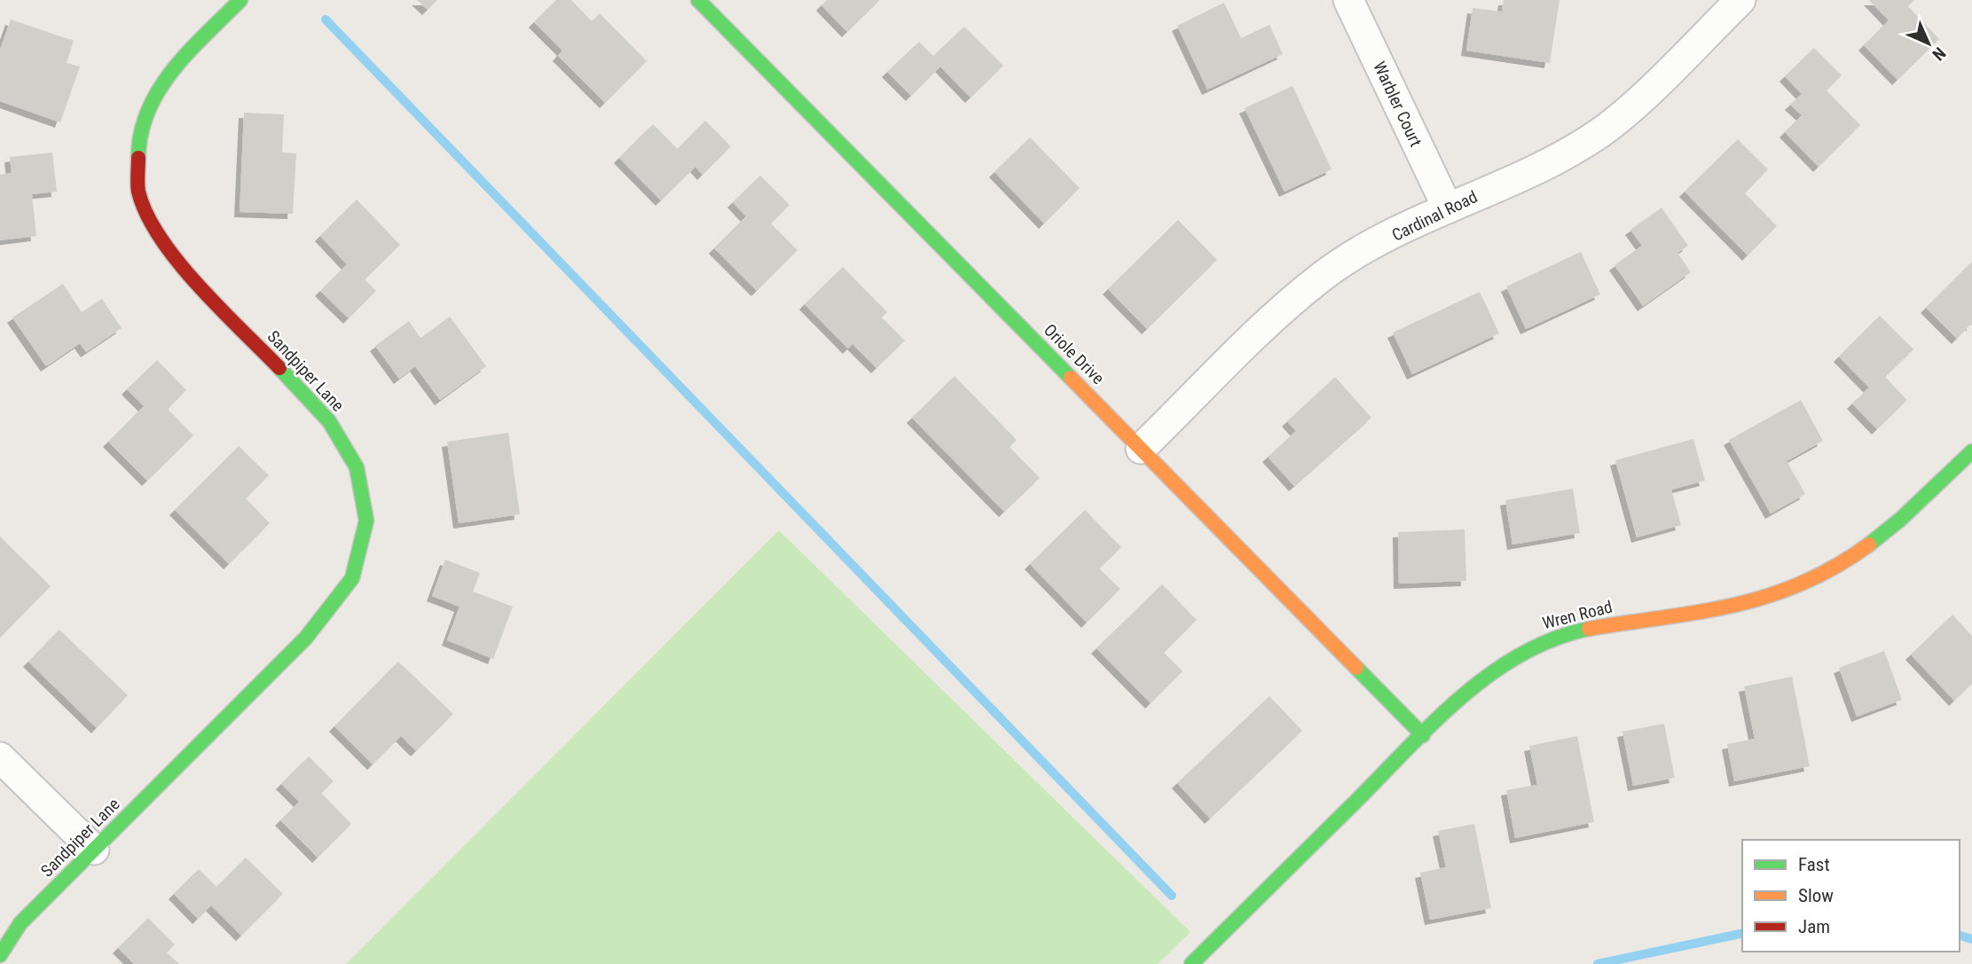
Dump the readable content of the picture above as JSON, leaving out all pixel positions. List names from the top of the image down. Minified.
{"streets":{"street":["Warbler Court","Cardinal Road","Oriole Drive","Sandpiper Lane","Wren Road"]},"crossings":[["Warbler Court","Cardinal Road"],["Cardinal Road","Oriole Drive"],["Oriole Drive","Wren Road"]],"legend":["Fast","Slow","Jam"],"north":"bottom right"}
